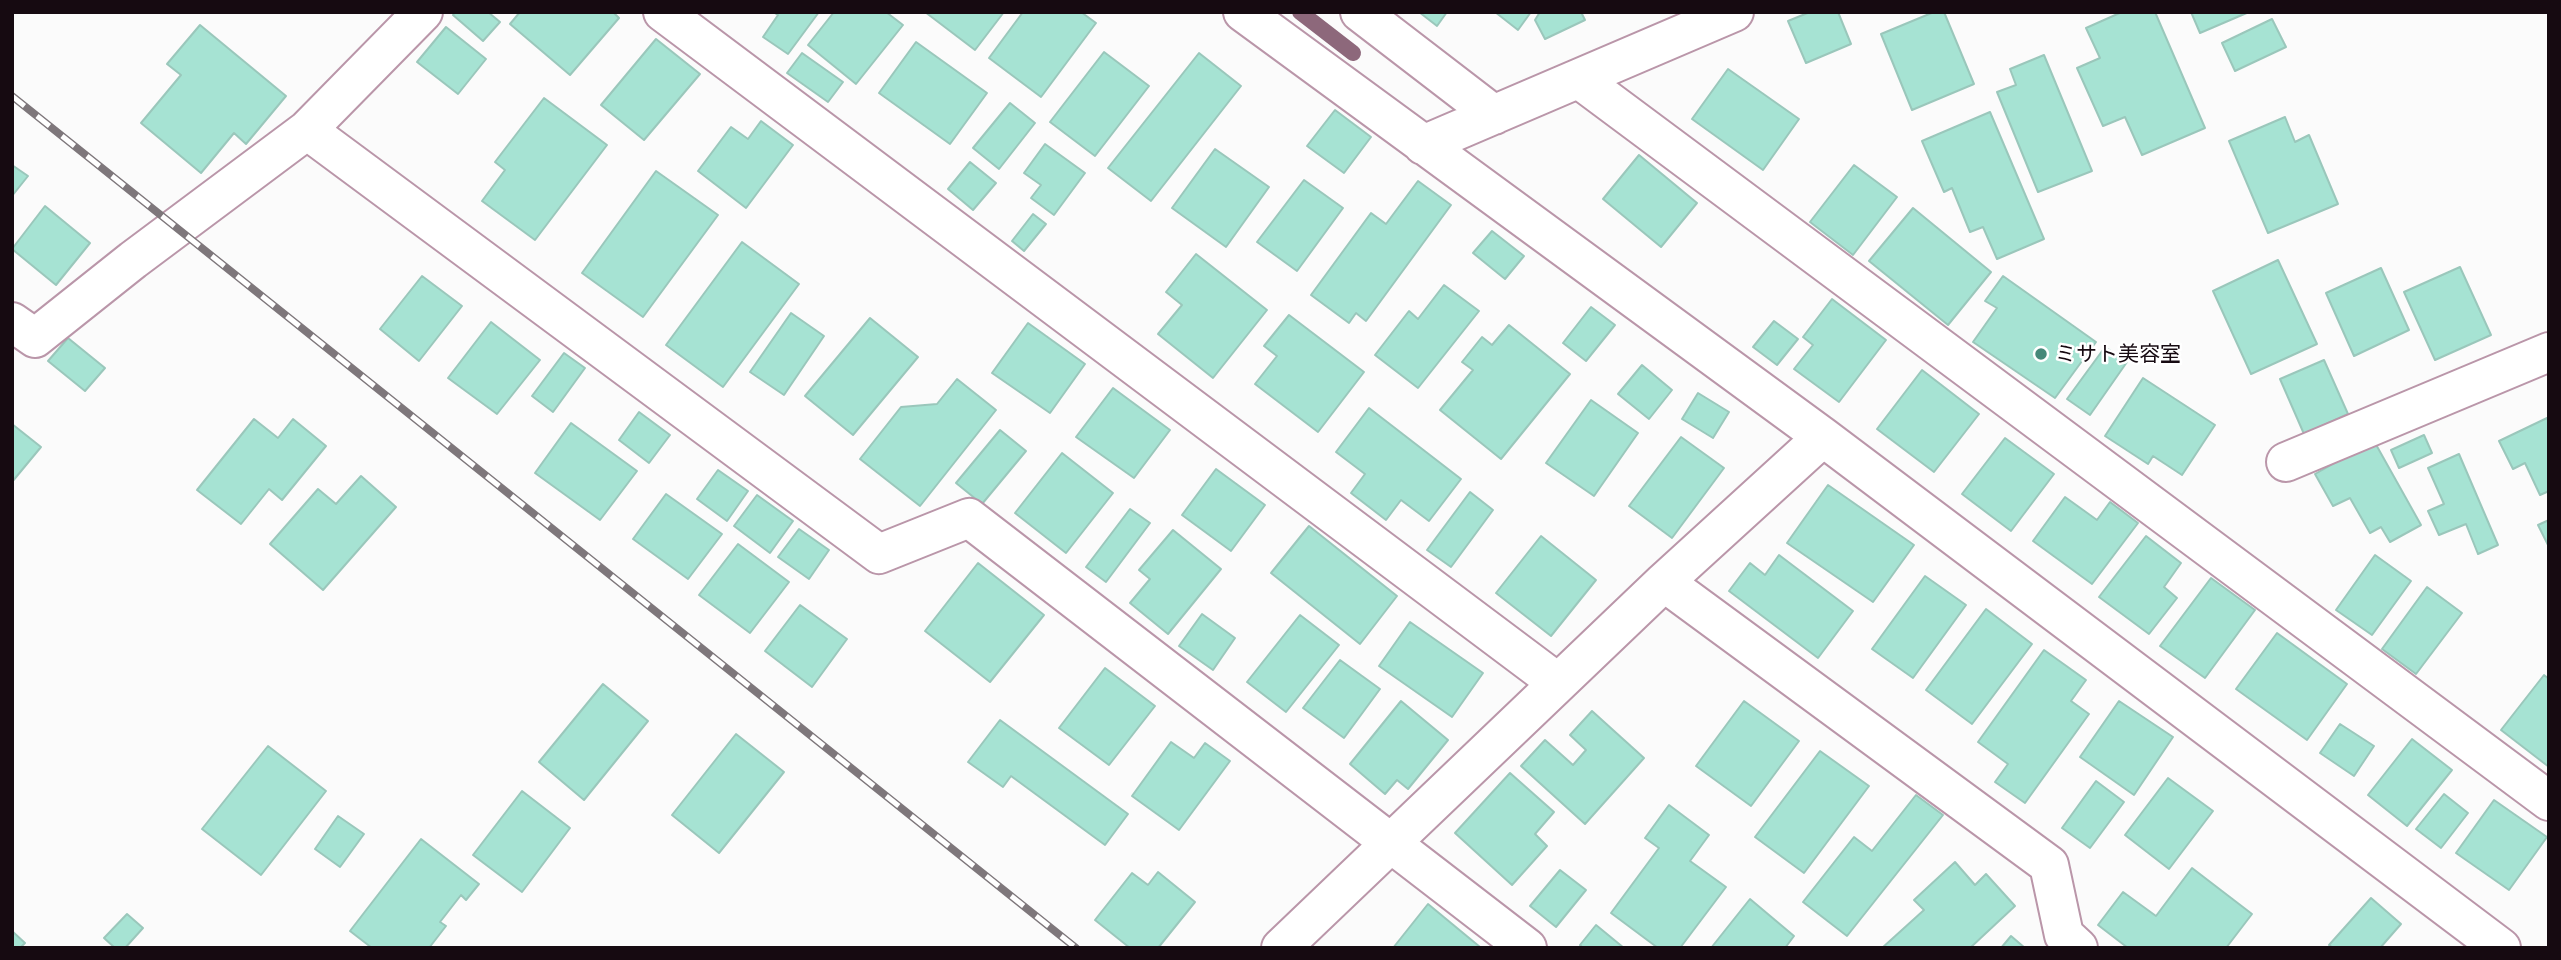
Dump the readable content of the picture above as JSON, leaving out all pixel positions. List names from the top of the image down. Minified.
{"places":["ミサト美容室"]}
